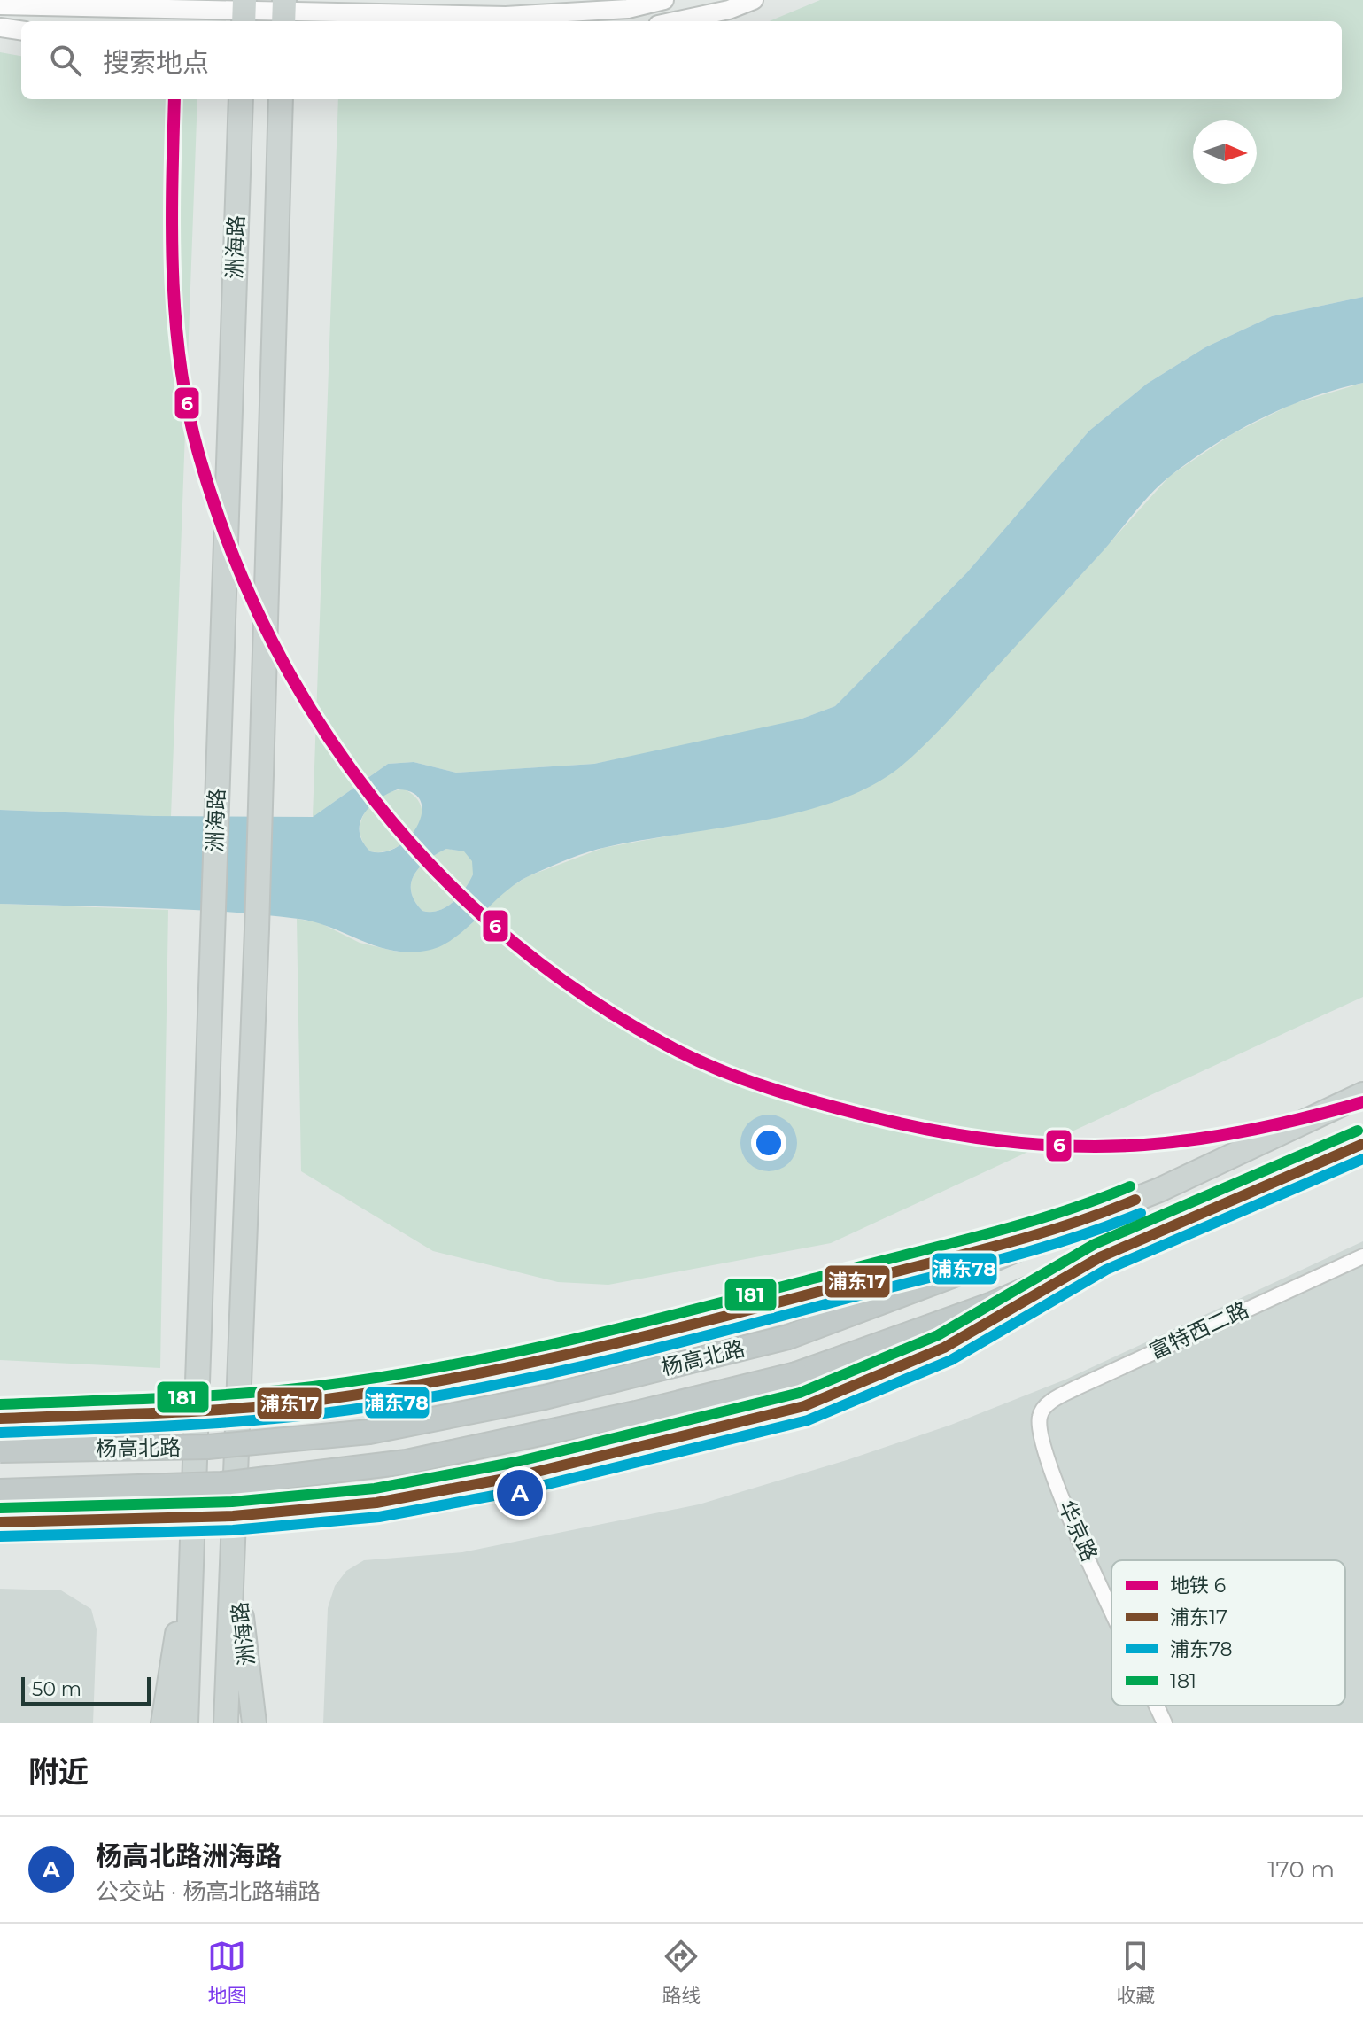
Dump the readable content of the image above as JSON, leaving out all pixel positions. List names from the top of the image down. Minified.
{"streets":{"highway":["杨高北路"],"main road":["洲海路"],"street":["富特西二路","华京路"]},"crossings":[["富特西二路","华京路"]],"lines":["metro line 6","transit line 181","transit line 浦东17","transit line 浦东78"],"legend":["地铁 6","浦东17","浦东78","181"],"scale_bar":"50 m","north":"right","page":{"search":"搜索地点","pins":"A","scale":"50 m","heading":"附近","list":[{"mark":"A","name":"杨高北路洲海路","note":"公交站 · 杨高北路辅路","value":"170 m"}],"nav":["地图","路线","收藏"]}}
